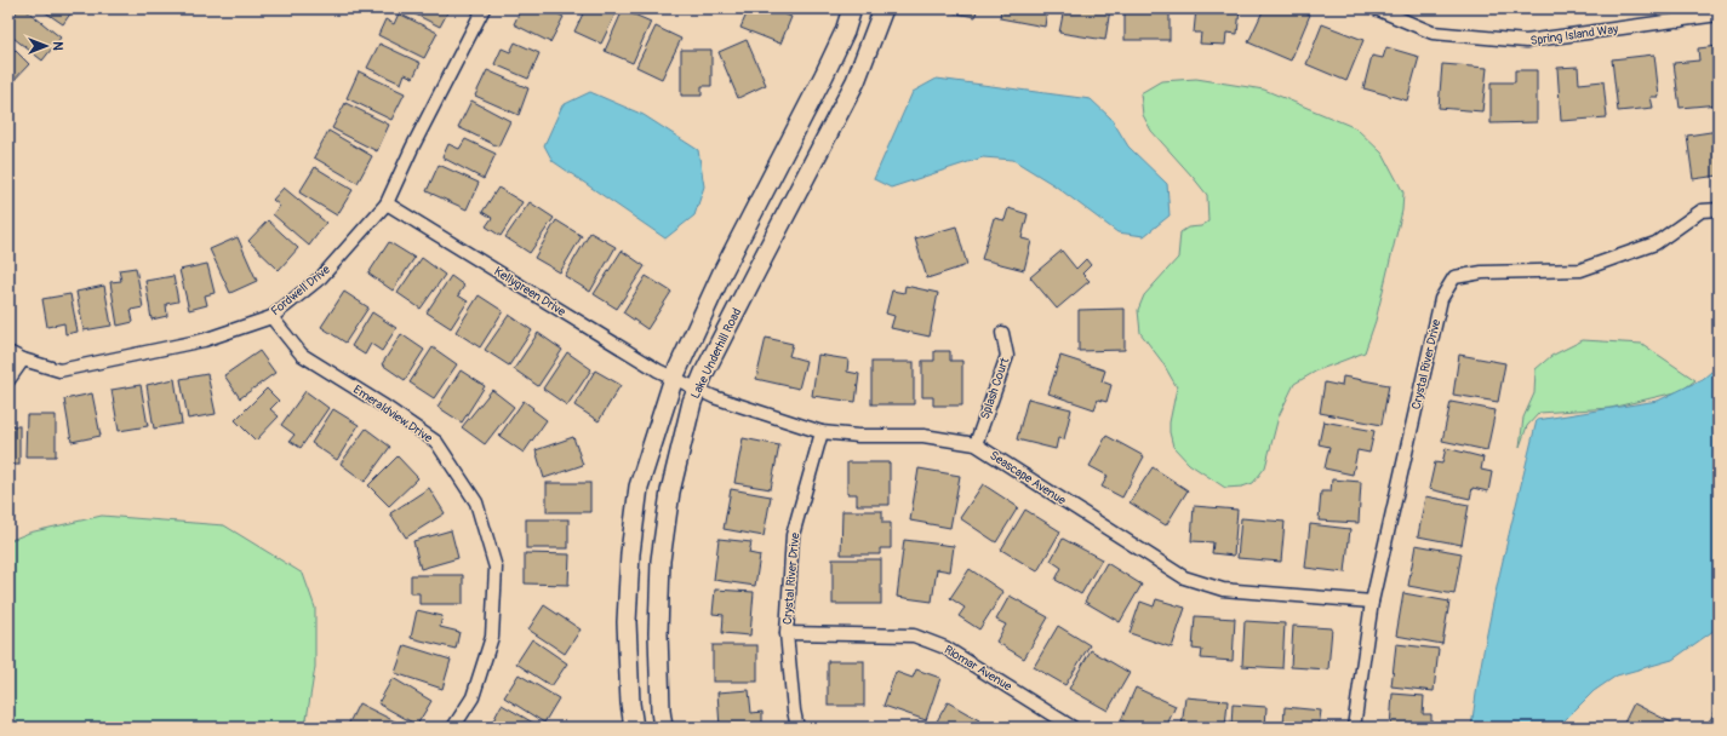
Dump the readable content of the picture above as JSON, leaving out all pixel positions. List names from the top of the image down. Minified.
{"streets":{"street":["Spring Island Way","Fordwell Drive","Kellygreen Drive","Lake Underhill Road","Crystal River Drive","Splash Court","Emeraldview Drive","Seascape Avenue","Riomar Avenue"]},"crossings":[["Fordwell Drive","Kellygreen Drive"],["Fordwell Drive","Emeraldview Drive"],["Kellygreen Drive","Seascape Avenue"],["Lake Underhill Road","Seascape Avenue"],["Crystal River Drive","Seascape Avenue"],["Crystal River Drive","Riomar Avenue"],["Splash Court","Seascape Avenue"]],"north":"right"}
